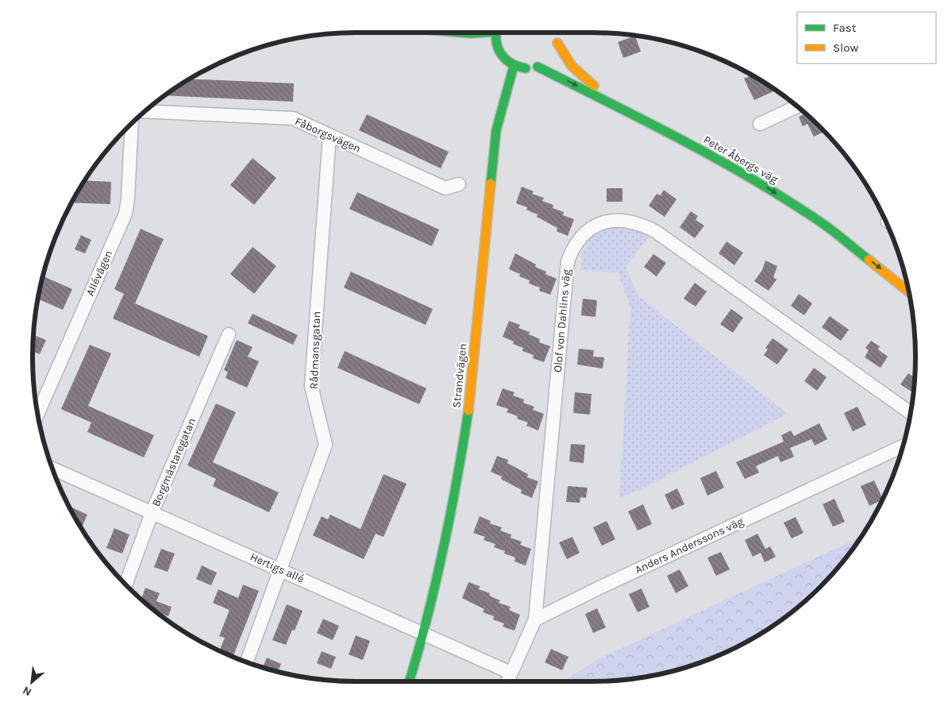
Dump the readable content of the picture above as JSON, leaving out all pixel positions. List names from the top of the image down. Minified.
{"streets":{"street":["Fåborgsvägen","Peter Åbergs väg","Allévägen","Olof von Dahlins väg","Rådmansgatan","Strandvägen","Borgmästaregatan","Anders Anderssons väg","Hertigs allé"]},"crossings":[["Fåborgsvägen","Rådmansgatan"],["Olof von Dahlins väg","Anders Anderssons väg"],["Rådmansgatan","Hertigs allé"],["Strandvägen","Hertigs allé"],["Borgmästaregatan","Hertigs allé"]],"legend":["Fast","Slow"],"north":"bottom left"}
